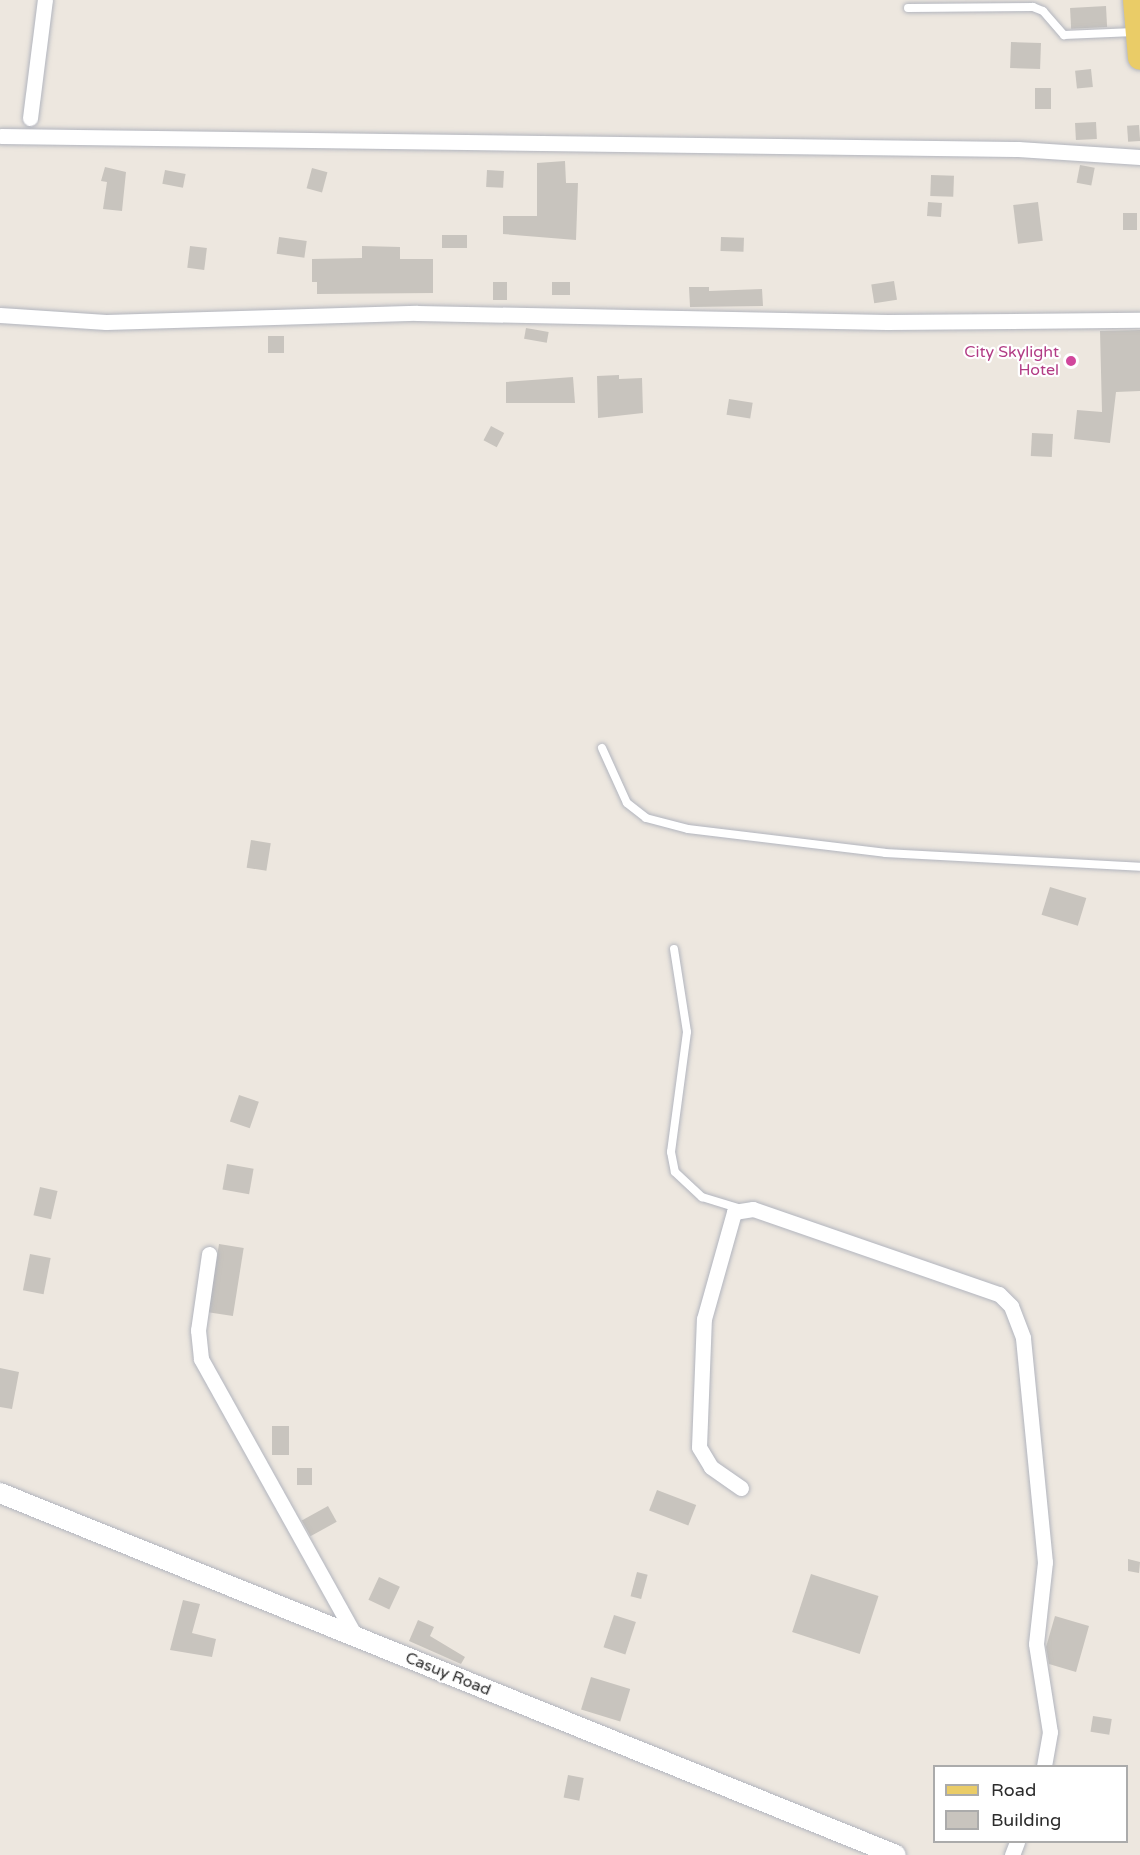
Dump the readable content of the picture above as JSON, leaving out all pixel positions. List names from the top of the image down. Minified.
{"streets":{"street":["Casuy Road"]},"places":["City Skylight Hotel"],"legend":["Road","Building"]}
